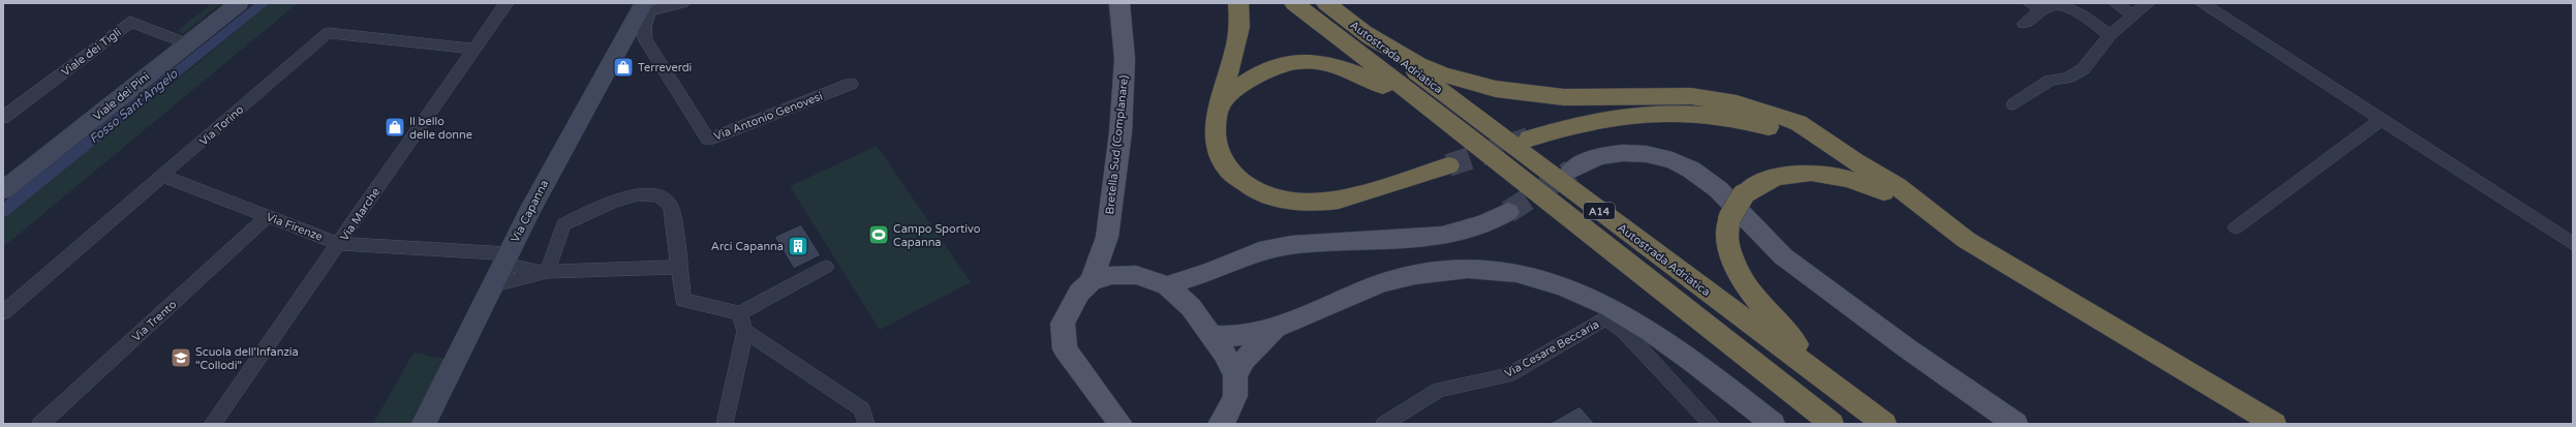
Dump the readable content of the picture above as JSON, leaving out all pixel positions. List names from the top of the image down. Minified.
{"streets":{"highway":["Autostrada Adriatica","A14"],"main road":["Viale dei Pini","Bretella Sud (Complanare)","Via Capanna"],"street":["Viale dei Tigli","Via Antonio Genovesi","Via Torino","Via Marche","Via Firenze","Via Trento","Via Cesare Beccaria"]},"crossings":[["Viale dei Tigli","Viale dei Pini"],["Via Antonio Genovesi","Via Capanna"],["Via Torino","Via Marche"],["Via Torino","Via Firenze"],["Via Capanna","Via Firenze"],["Via Marche","Via Firenze"],["Via Firenze","Via Trento"]],"water":["Fosso Sant'Angelo"],"places":{"shop":["Terreverdi","Il bello delle donne"],"sports":["Campo Sportivo Capanna"],"building":["Arci Capanna"],"school or university":["Scuola dell'Infanzia \"Collodi\""]}}
